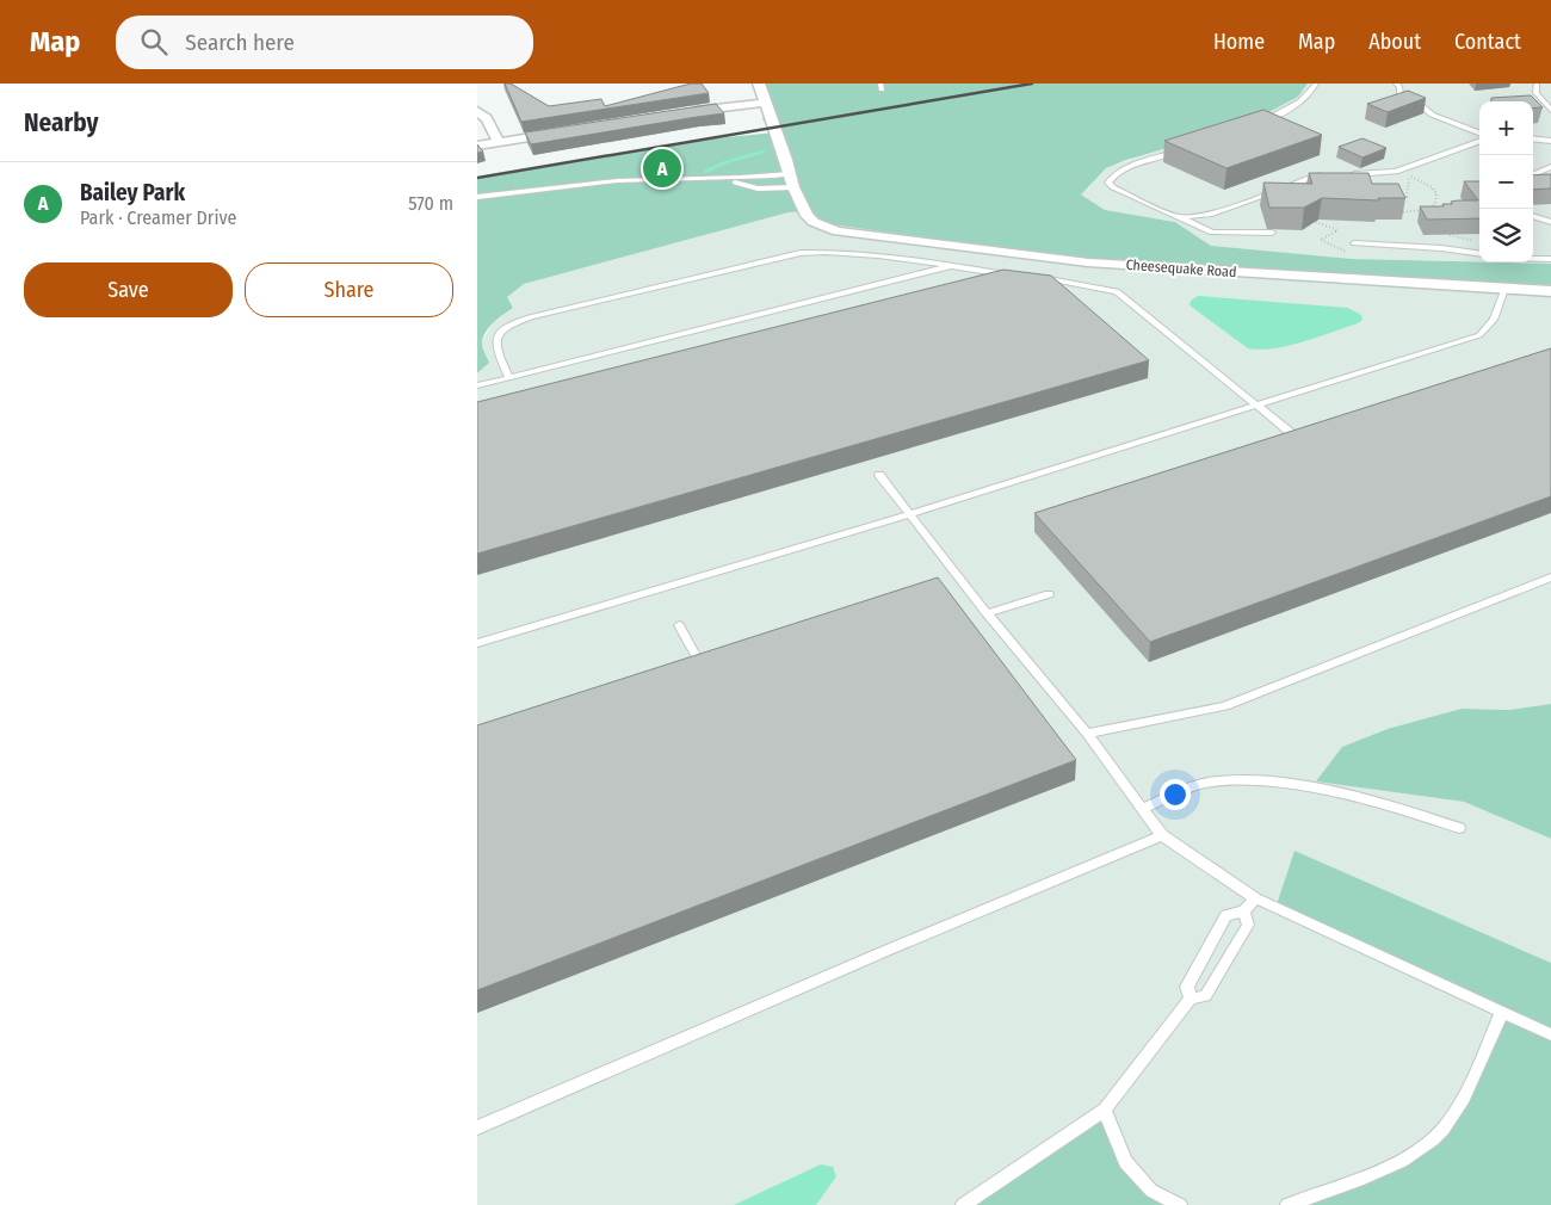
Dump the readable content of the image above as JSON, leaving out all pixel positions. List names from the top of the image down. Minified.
{"streets":{"street":["Cheesequake Road"]},"page":{"header":"Map","search":"Search here","nav":["Home","Map","About","Contact"],"heading":"Nearby","map_buttons":["+","−"],"pins":"A","list":[{"mark":"A","name":"Bailey Park","note":"Park · Creamer Drive","value":"570 m"}],"buttons":["Save","Share"]}}
